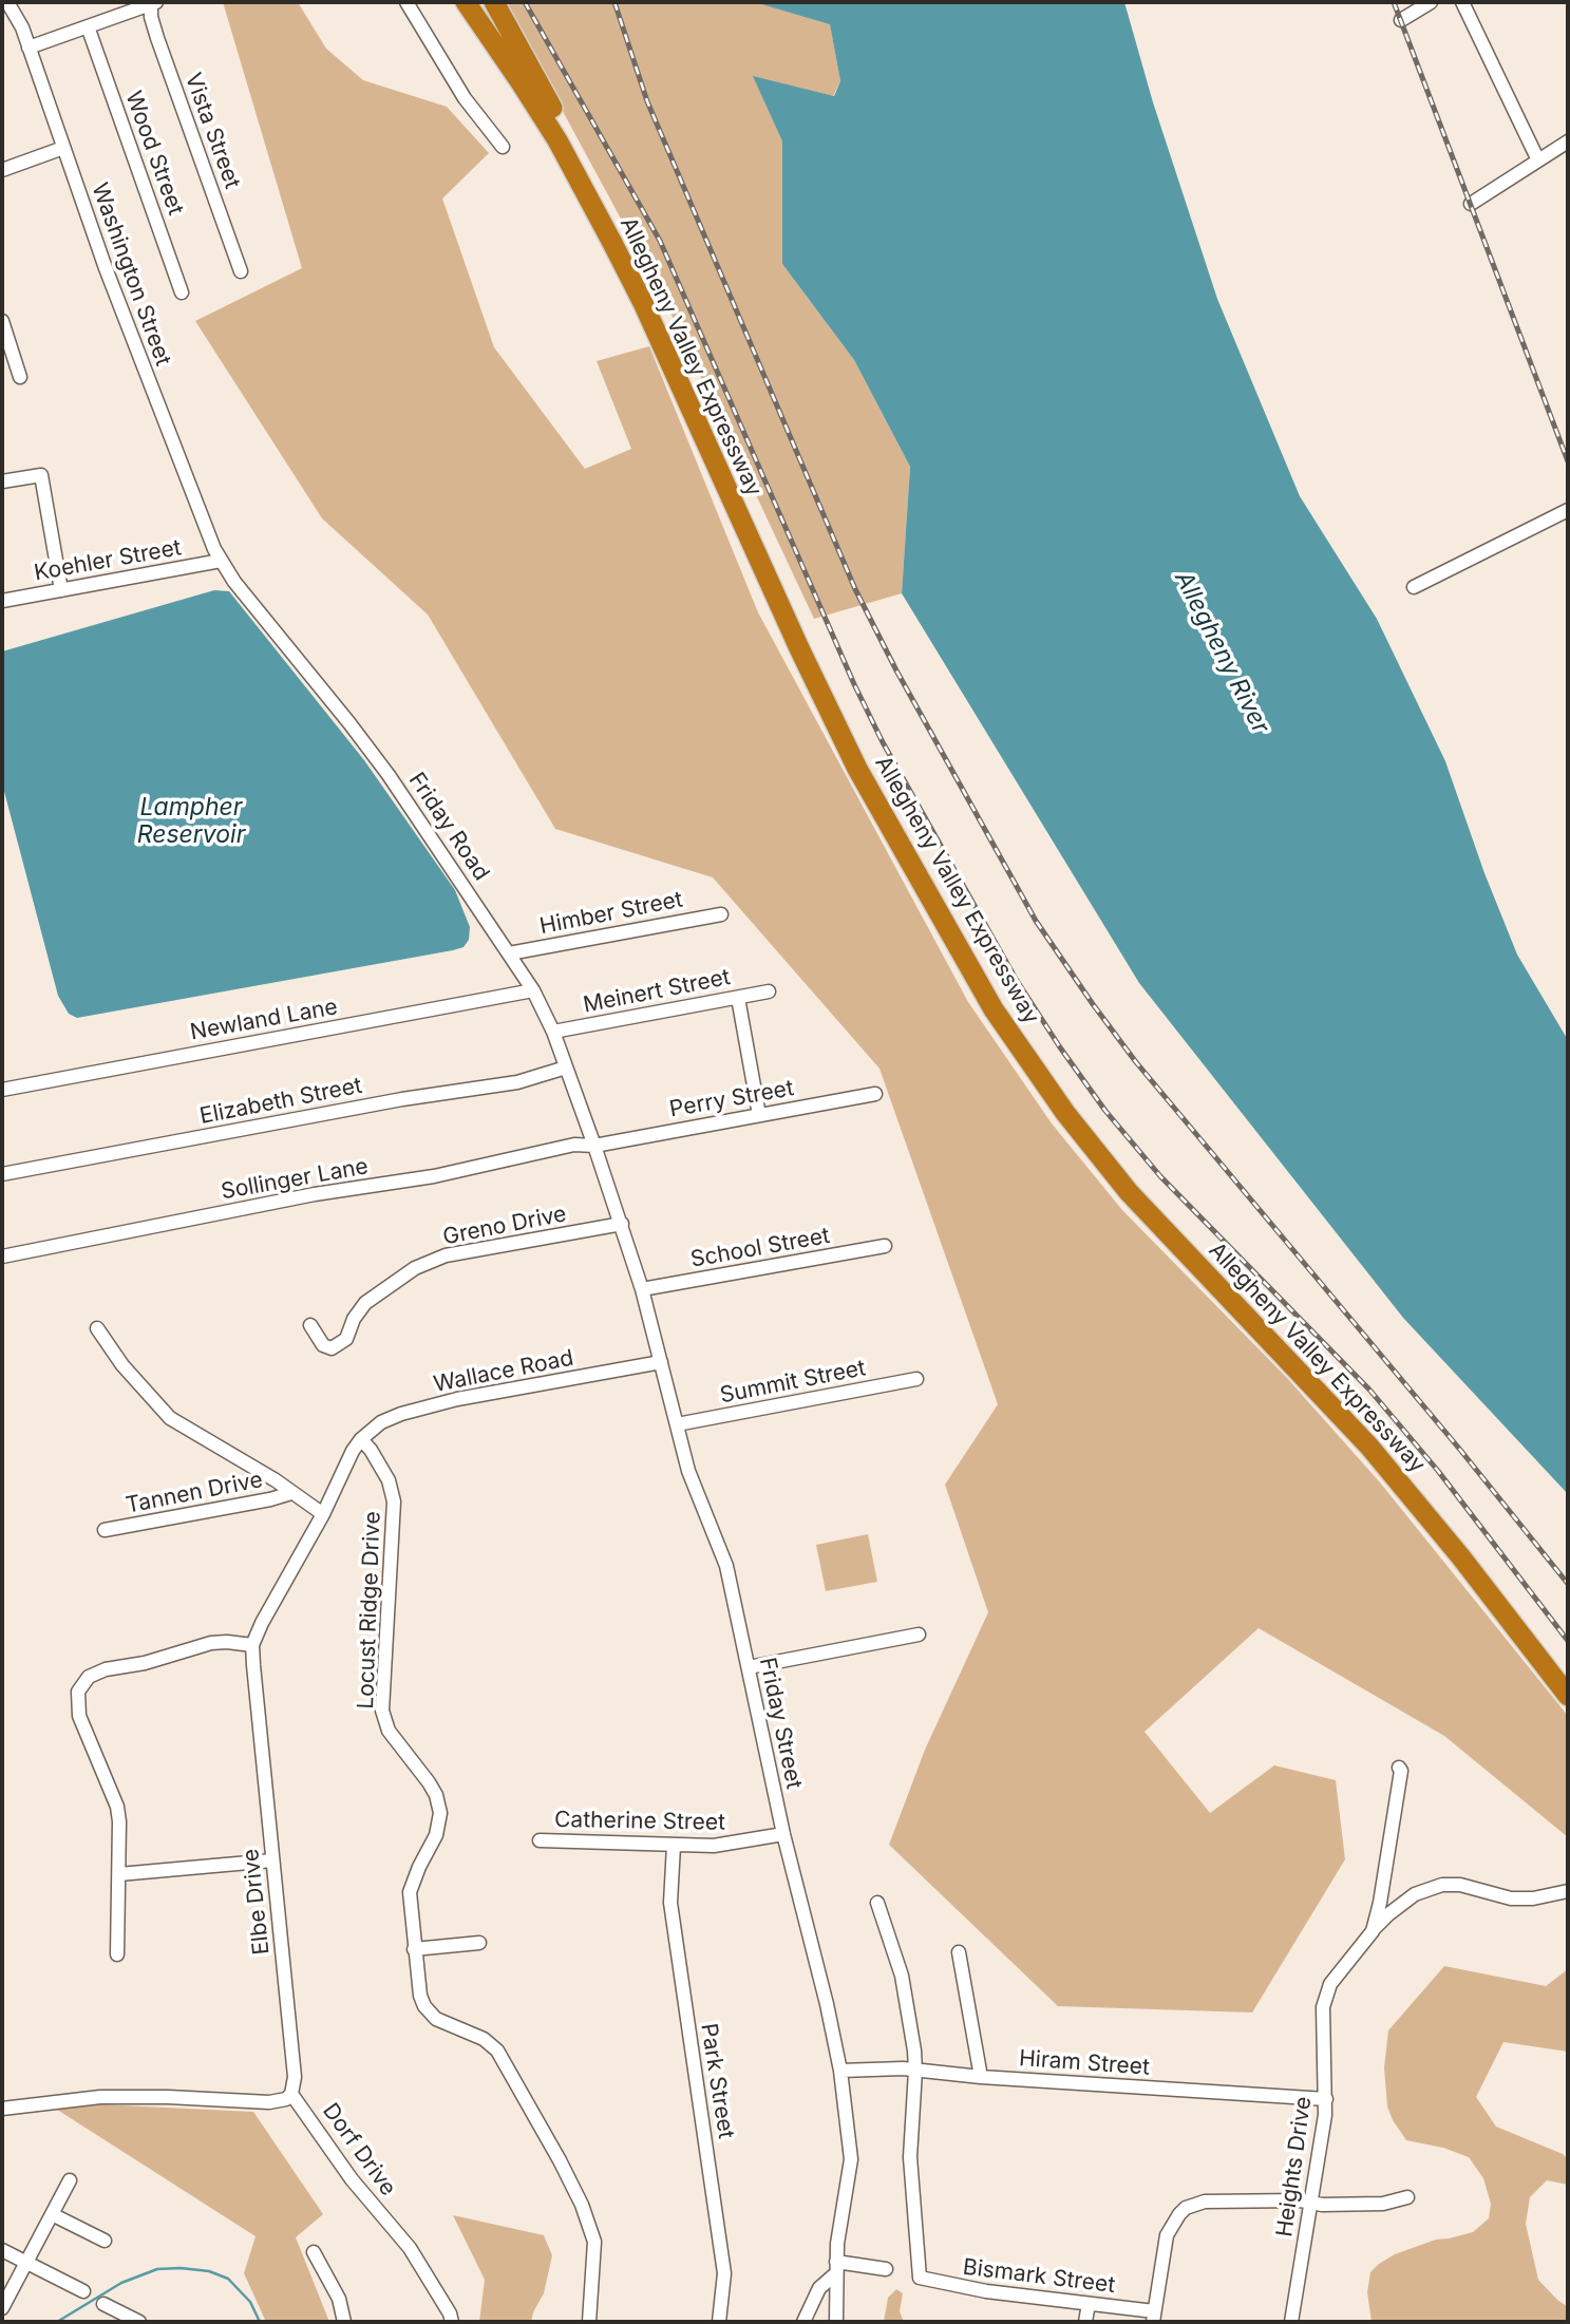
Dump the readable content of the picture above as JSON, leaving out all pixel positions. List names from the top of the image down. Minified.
{"streets":{"highway":["Allegheny Valley Expressway"],"street":["Vista Street","Wood Street","Washington Street","Koehler Street","Friday Road","Himber Street","Meinert Street","Newland Lane","Perry Street","Elizabeth Street","Sollinger Lane","Greno Drive","School Street","Wallace Road","Summit Street","Tannen Drive","Locust Ridge Drive","Friday Street","Catherine Street","Elbe Drive","Hiram Street","Park Street","Dorf Drive","Heights Drive","Bismark Street"]},"crossings":[["Washington Street","Koehler Street"],["Washington Street","Friday Road"],["Koehler Street","Friday Road"],["Friday Road","Himber Street"],["Friday Road","Meinert Street"],["Friday Road","Newland Lane"],["Friday Road","Perry Street"],["Friday Road","Elizabeth Street"],["Friday Road","Sollinger Lane"],["Friday Road","Friday Street"],["Perry Street","Sollinger Lane"],["Perry Street","Friday Street"],["Sollinger Lane","Friday Street"],["Greno Drive","Friday Street"],["School Street","Friday Street"],["Wallace Road","Locust Ridge Drive"],["Wallace Road","Friday Street"],["Wallace Road","Elbe Drive"],["Summit Street","Friday Street"],["Locust Ridge Drive","Elbe Drive"],["Friday Street","Catherine Street"],["Friday Street","Hiram Street"],["Catherine Street","Park Street"],["Elbe Drive","Dorf Drive"],["Hiram Street","Heights Drive"],["Hiram Street","Bismark Street"]],"water":["Allegheny River","Lampher Reservoir"]}
